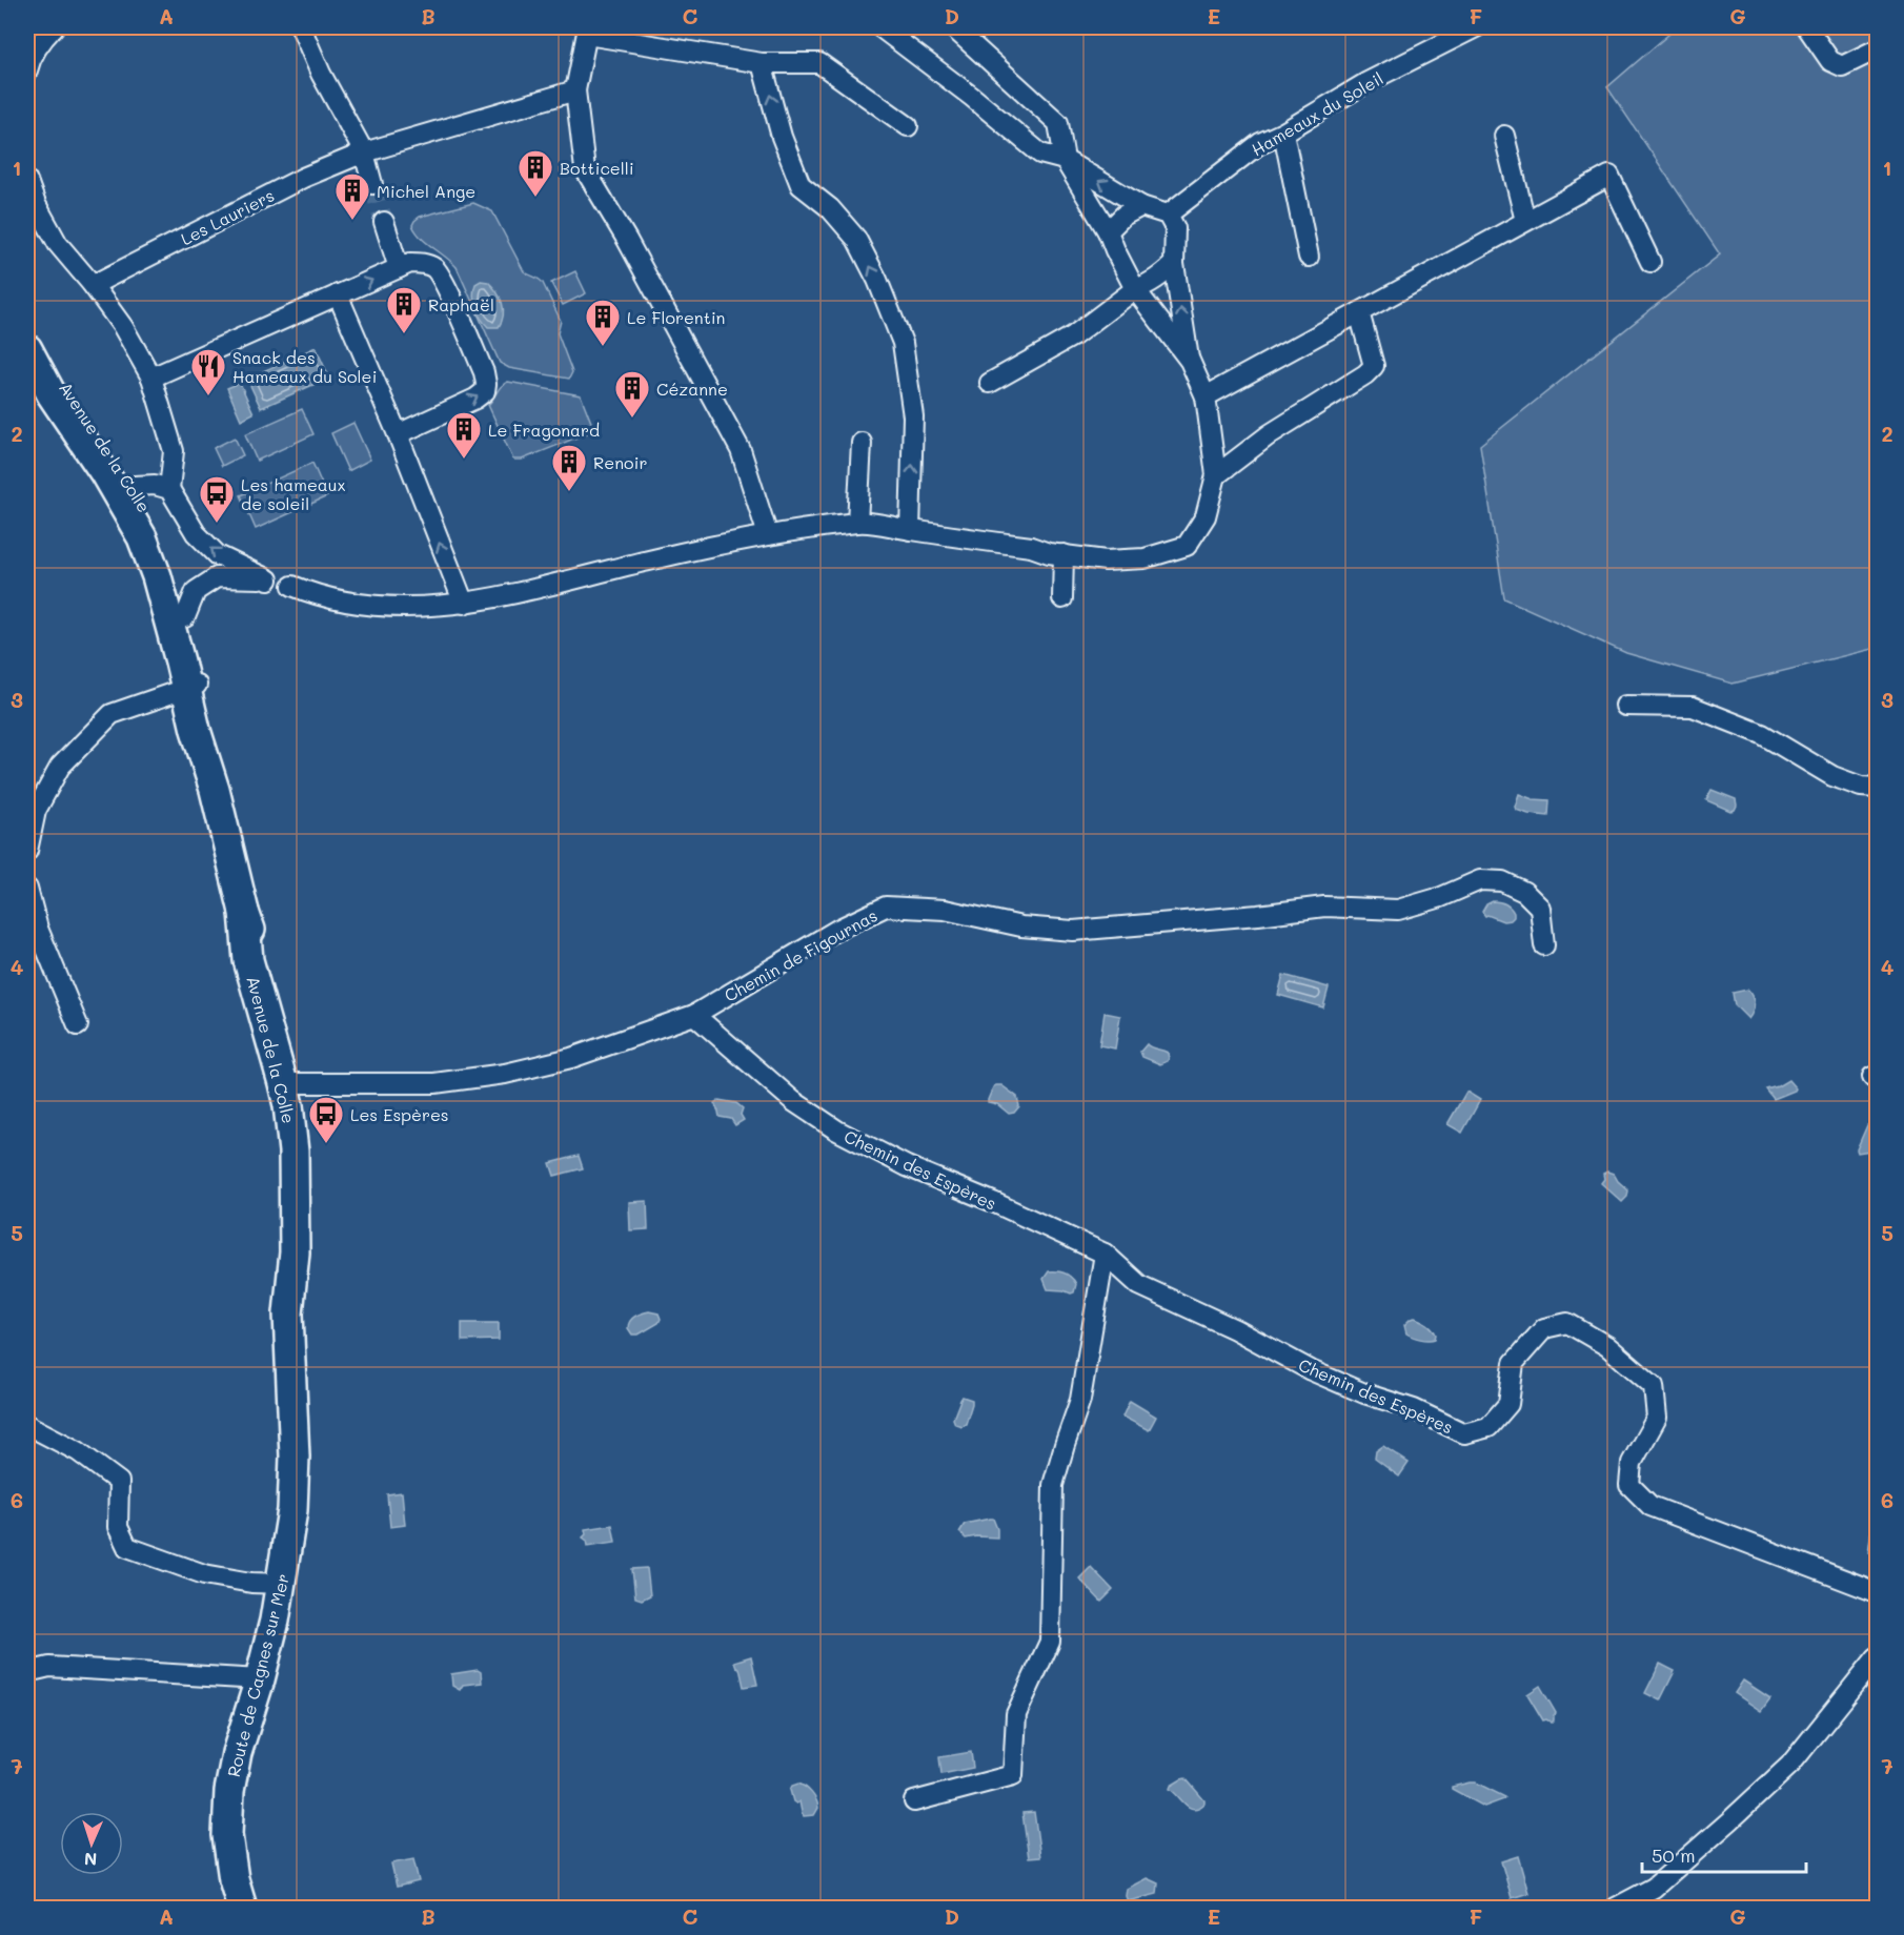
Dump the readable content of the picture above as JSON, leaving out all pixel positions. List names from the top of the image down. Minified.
{"streets":{"main road":["Avenue de la Colle","Route de Cagnes sur Mer"],"street":["Hameaux du Soleil","Les Lauriers","Chemin de Figournas","Chemin des Espères"]},"crossings":[["Avenue de la Colle","Chemin de Figournas"],["Avenue de la Colle","Route de Cagnes sur Mer"],["Chemin de Figournas","Chemin des Espères"]],"places":{"building":["Botticelli","Michel Ange","Raphaël","Le Florentin","Cézanne","Le Fragonard","Renoir"],"restaurant":["Snack des Hameaux du Solei"],"bus stop":["Les hameaux de soleil","Les Espères"]},"scale_bar":"50 m","north":"bottom","grid":{"columns":["A","B","C","D","E","F","G"],"rows":["1","2","3","4","5","6","7"]}}
